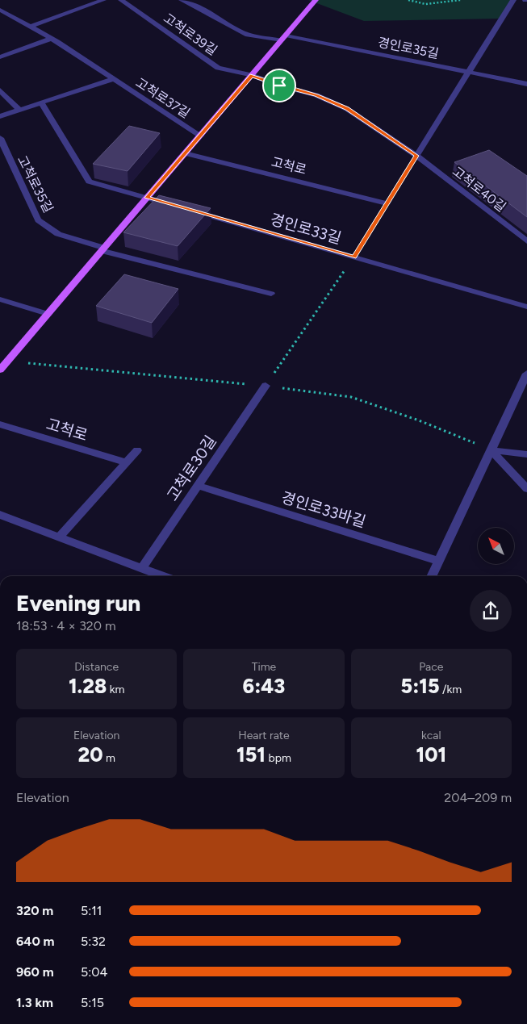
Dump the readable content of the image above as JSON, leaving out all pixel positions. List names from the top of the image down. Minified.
{"streets":{"street":["고척로39길","경인로35길","고척로37길","고척로","고척로35길","고척로40길","경인로33길","고척로30길","경인로33바길"]},"crossings":[["고척로39길","고척로40길"],["고척로30길","경인로33바길"]],"north":"top left","page":{"heading":["Evening run","18:53 · 4 × 320 m"],"stats":[["Distance","1.28 km"],["Time","6:43"],["Pace","5:15 /km"],["Elevation","20 m"],["Heart rate","151 bpm"],["kcal","101"]],"chart":["Elevation","204–209 m"],"list":[{"name":"320 m","note":"5:11"},{"name":"640 m","note":"5:32"},{"name":"960 m","note":"5:04"},{"name":"1.3 km","note":"5:15"}]}}
